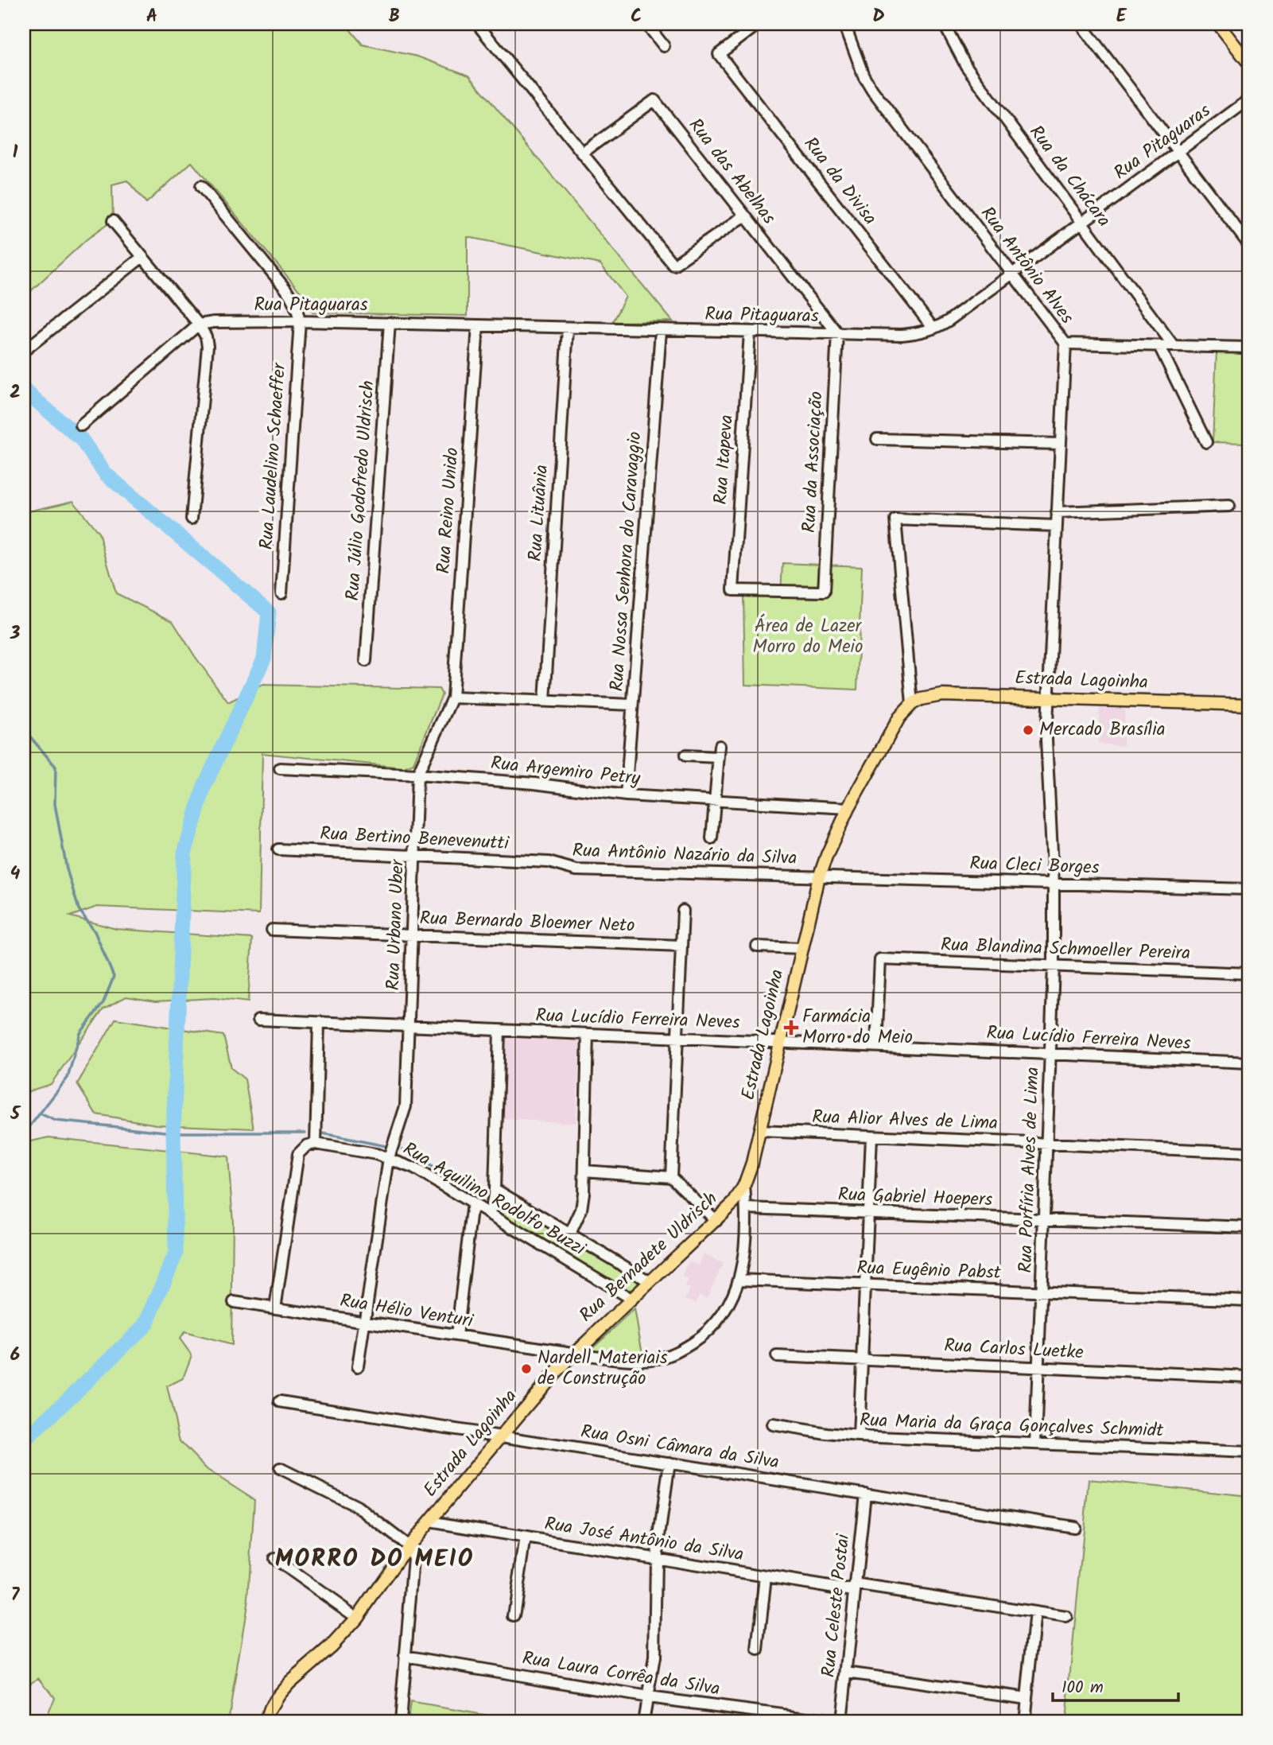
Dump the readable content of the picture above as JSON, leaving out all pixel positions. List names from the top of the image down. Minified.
{"streets":{"main road":["Estrada Lagoinha","Rua Bernadete Uldrisch"],"street":["Rua Pitaguaras","Rua das Abelhas","Rua da Chácara","Rua da Divisa","Rua Antônio Alves","Rua Laudelino Schaeffer","Rua Itapeva","Rua da Associação","Rua Júlio Godofredo Uldrisch","Rua Reino Unido","Rua Lituânia","Rua Nossa Senhora do Caravaggio","Rua Argemiro Petry","Rua Bertino Benevenutti","Rua Antônio Nazário da Silva","Rua Cleci Borges","Rua Bernardo Bloemer Neto","Rua Urbano Uber","Rua Blandina Schmoeller Pereira","Rua Lucídio Ferreira Neves","Rua Alior Alves de Lima","Rua Porfíria Alves de Lima","Rua Gabriel Hoepers","Rua Aquilino Rodolfo Buzzi","Rua Eugênio Pabst","Rua Hélio Venturi","Rua Carlos Luetke","Rua Maria da Graça Gonçalves Schmidt","Rua Osni Câmara da Silva","Rua José Antônio da Silva","Rua Celeste Postai","Rua Laura Corrêa da Silva"]},"crossings":[["Rua Pitaguaras","Rua das Abelhas"],["Rua Pitaguaras","Rua da Chácara"],["Rua Pitaguaras","Rua da Divisa"],["Rua Pitaguaras","Rua Antônio Alves"],["Rua Pitaguaras","Rua Laudelino Schaeffer"],["Rua Pitaguaras","Rua Itapeva"],["Rua Pitaguaras","Rua da Associação"],["Rua Pitaguaras","Rua Júlio Godofredo Uldrisch"],["Rua Pitaguaras","Rua Reino Unido"],["Rua Pitaguaras","Rua Lituânia"],["Rua Pitaguaras","Rua Nossa Senhora do Caravaggio"],["Rua das Abelhas","Rua da Associação"],["Rua Antônio Alves","Estrada Lagoinha"],["Rua Antônio Alves","Rua Porfíria Alves de Lima"],["Rua Itapeva","Rua da Associação"],["Rua Reino Unido","Rua Urbano Uber"],["Rua Nossa Senhora do Caravaggio","Rua Argemiro Petry"],["Estrada Lagoinha","Rua Argemiro Petry"],["Estrada Lagoinha","Rua Antônio Nazário da Silva"],["Estrada Lagoinha","Rua Cleci Borges"],["Estrada Lagoinha","Rua Lucídio Ferreira Neves"],["Estrada Lagoinha","Rua Alior Alves de Lima"],["Estrada Lagoinha","Rua Porfíria Alves de Lima"],["Estrada Lagoinha","Rua Gabriel Hoepers"],["Estrada Lagoinha","Rua Bernadete Uldrisch"],["Estrada Lagoinha","Rua Eugênio Pabst"],["Estrada Lagoinha","Rua Hélio Venturi"],["Estrada Lagoinha","Rua Osni Câmara da Silva"],["Estrada Lagoinha","Rua José Antônio da Silva"],["Rua Argemiro Petry","Rua Urbano Uber"],["Rua Bertino Benevenutti","Rua Antônio Nazário da Silva"],["Rua Bertino Benevenutti","Rua Urbano Uber"],["Rua Antônio Nazário da Silva","Rua Cleci Borges"],["Rua Cleci Borges","Rua Porfíria Alves de Lima"],["Rua Bernardo Bloemer Neto","Rua Urbano Uber"],["Rua Urbano Uber","Rua Lucídio Ferreira Neves"],["Rua Urbano Uber","Rua Aquilino Rodolfo Buzzi"],["Rua Urbano Uber","Rua Hélio Venturi"],["Rua Blandina Schmoeller Pereira","Rua Lucídio Ferreira Neves"],["Rua Blandina Schmoeller Pereira","Rua Porfíria Alves de Lima"],["Rua Lucídio Ferreira Neves","Rua Porfíria Alves de Lima"],["Rua Alior Alves de Lima","Rua Porfíria Alves de Lima"],["Rua Porfíria Alves de Lima","Rua Gabriel Hoepers"],["Rua Porfíria Alves de Lima","Rua Eugênio Pabst"],["Rua Porfíria Alves de Lima","Rua Carlos Luetke"],["Rua Porfíria Alves de Lima","Rua Maria da Graça Gonçalves Schmidt"],["Rua Aquilino Rodolfo Buzzi","Rua Bernadete Uldrisch"],["Rua Bernadete Uldrisch","Rua Hélio Venturi"],["Rua Osni Câmara da Silva","Rua Celeste Postai"],["Rua José Antônio da Silva","Rua Celeste Postai"]],"districts":["MORRO DO MEIO"],"parks":["Área de Lazer Morro do Meio"],"places":{"other":["Mercado Brasília","Nardell Materiais de Construção"],"health":["Farmácia Morro do Meio"]},"scale_bar":"100 m","grid":{"columns":["A","B","C","D","E"],"rows":["1","2","3","4","5","6","7"]}}
